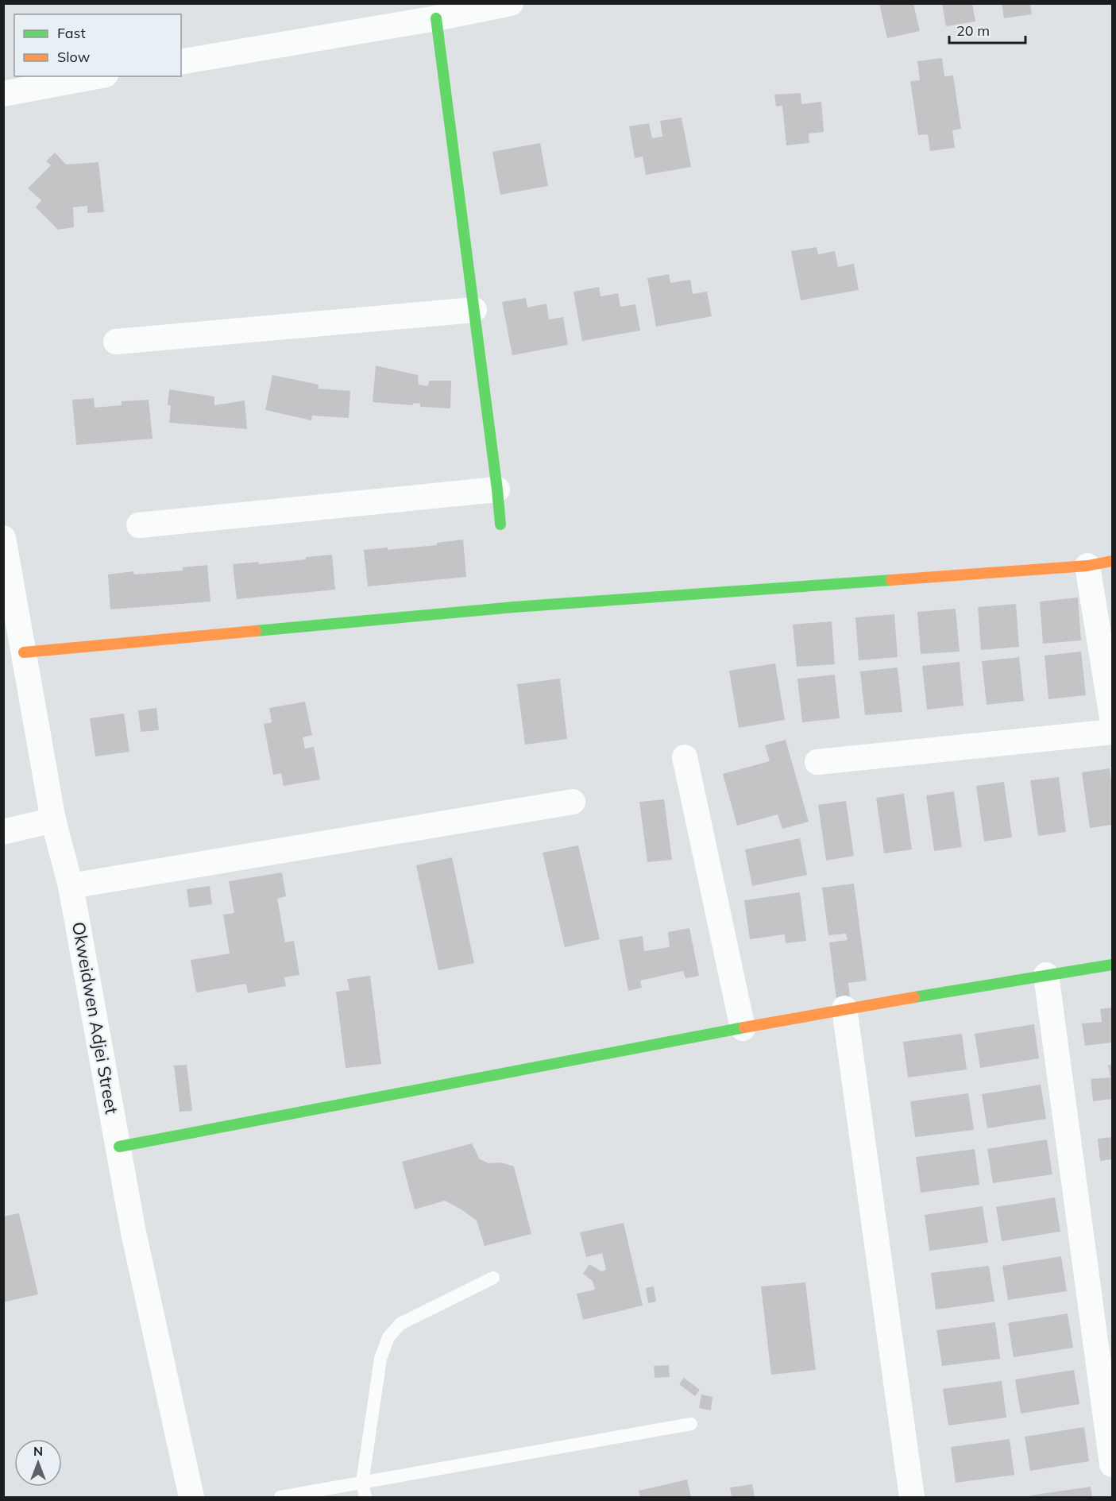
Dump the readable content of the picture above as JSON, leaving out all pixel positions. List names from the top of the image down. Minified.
{"streets":{"street":["Okweidwen Adjei Street"]},"legend":["Fast","Slow"],"scale_bar":"20 m","north":"top"}
